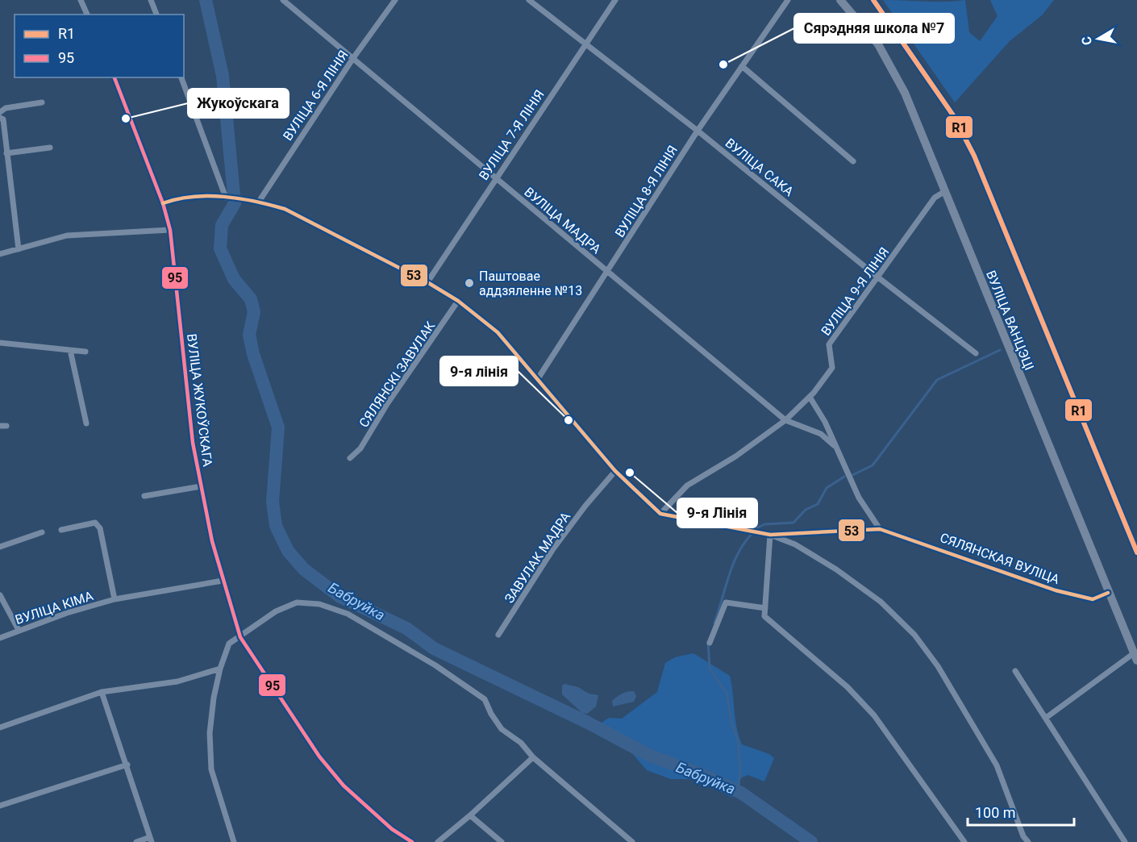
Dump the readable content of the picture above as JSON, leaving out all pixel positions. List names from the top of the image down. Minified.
{"streets":{"main road":["ВУЛІЦА ВАНЦЭЦІ"],"street":["ВУЛІЦА 6-Я ЛІНІЯ","ВУЛІЦА 7-Я ЛІНІЯ","ВУЛІЦА САКА","ВУЛІЦА 8-Я ЛІНІЯ","ВУЛІЦА МАДРА","ВУЛІЦА 9-Я ЛІНІЯ","СЯЛЯНСКІ ЗАВУЛАК","ВУЛІЦА ЖУКОЎСКАГА","ЗАВУЛАК МАДРА","СЯЛЯНСКАЯ ВУЛІЦА","ВУЛІЦА КІМА"]},"crossings":[["ВУЛІЦА 6-Я ЛІНІЯ","ВУЛІЦА МАДРА"],["ВУЛІЦА 7-Я ЛІНІЯ","ВУЛІЦА САКА"],["ВУЛІЦА 7-Я ЛІНІЯ","ВУЛІЦА МАДРА"],["ВУЛІЦА САКА","ВУЛІЦА 8-Я ЛІНІЯ"],["ВУЛІЦА САКА","ВУЛІЦА 9-Я ЛІНІЯ"],["ВУЛІЦА 8-Я ЛІНІЯ","ВУЛІЦА МАДРА"],["ВУЛІЦА МАДРА","ВУЛІЦА 9-Я ЛІНІЯ"],["ВУЛІЦА МАДРА","СЯЛЯНСКАЯ ВУЛІЦА"],["ВУЛІЦА 9-Я ЛІНІЯ","ВУЛІЦА ВАНЦЭЦІ"],["ВУЛІЦА 9-Я ЛІНІЯ","СЯЛЯНСКАЯ ВУЛІЦА"],["ВУЛІЦА ВАНЦЭЦІ","СЯЛЯНСКАЯ ВУЛІЦА"],["ВУЛІЦА ЖУКОЎСКАГА","ВУЛІЦА КІМА"]],"water":["Бабруйка"],"places":["Сярэдняя школа №7","Жукоўскага","Паштовае аддзяленне №13","9-я лінія","9-я Лінія"],"lines":["transit line R1","transit line 95","transit line 53"],"legend":["R1","95"],"scale_bar":"100 m","north":"left"}
